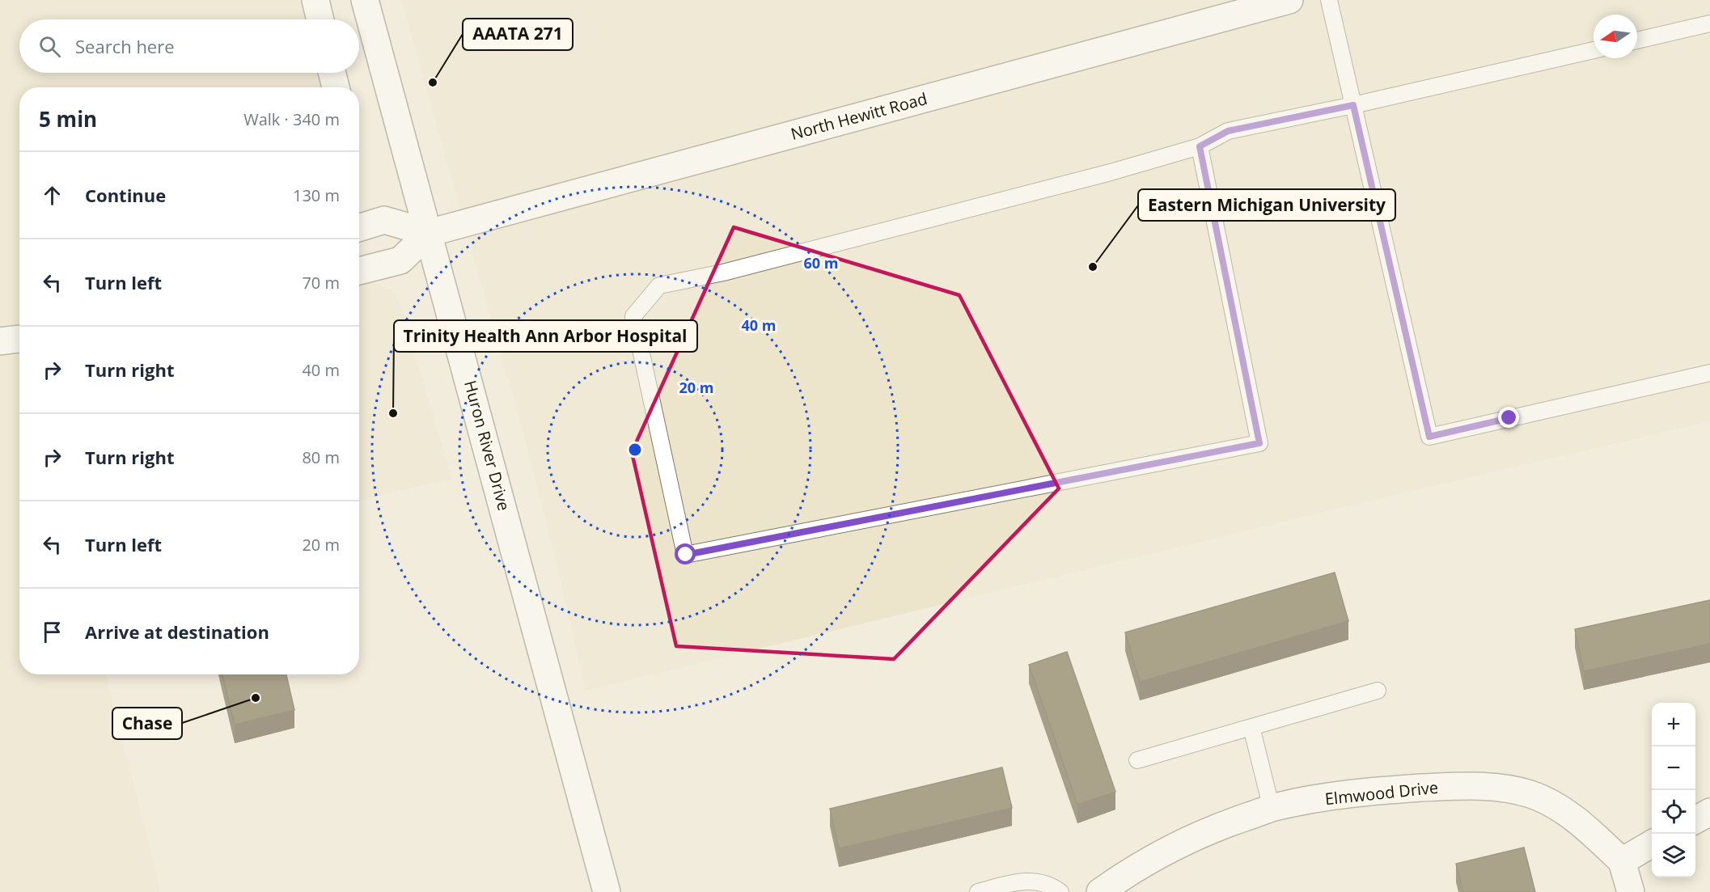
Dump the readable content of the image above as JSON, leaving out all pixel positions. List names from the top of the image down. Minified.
{"streets":{"main road":["North Hewitt Road","Huron River Drive","Elmwood Drive"]},"crossings":[["North Hewitt Road","Huron River Drive"]],"places":["AAATA 271","Eastern Michigan University","Trinity Health Ann Arbor Hospital","Chase"],"north":"left","page":{"search":"Search here","heading":["5 min","Walk · 340 m"],"list":[["Continue","130 m"],["Turn left","70 m"],["Turn right","40 m"],["Turn right","80 m"],["Turn left","20 m"],"Arrive at destination"],"map_buttons":["+","−"]},"rings":["60 m","40 m","20 m"]}
